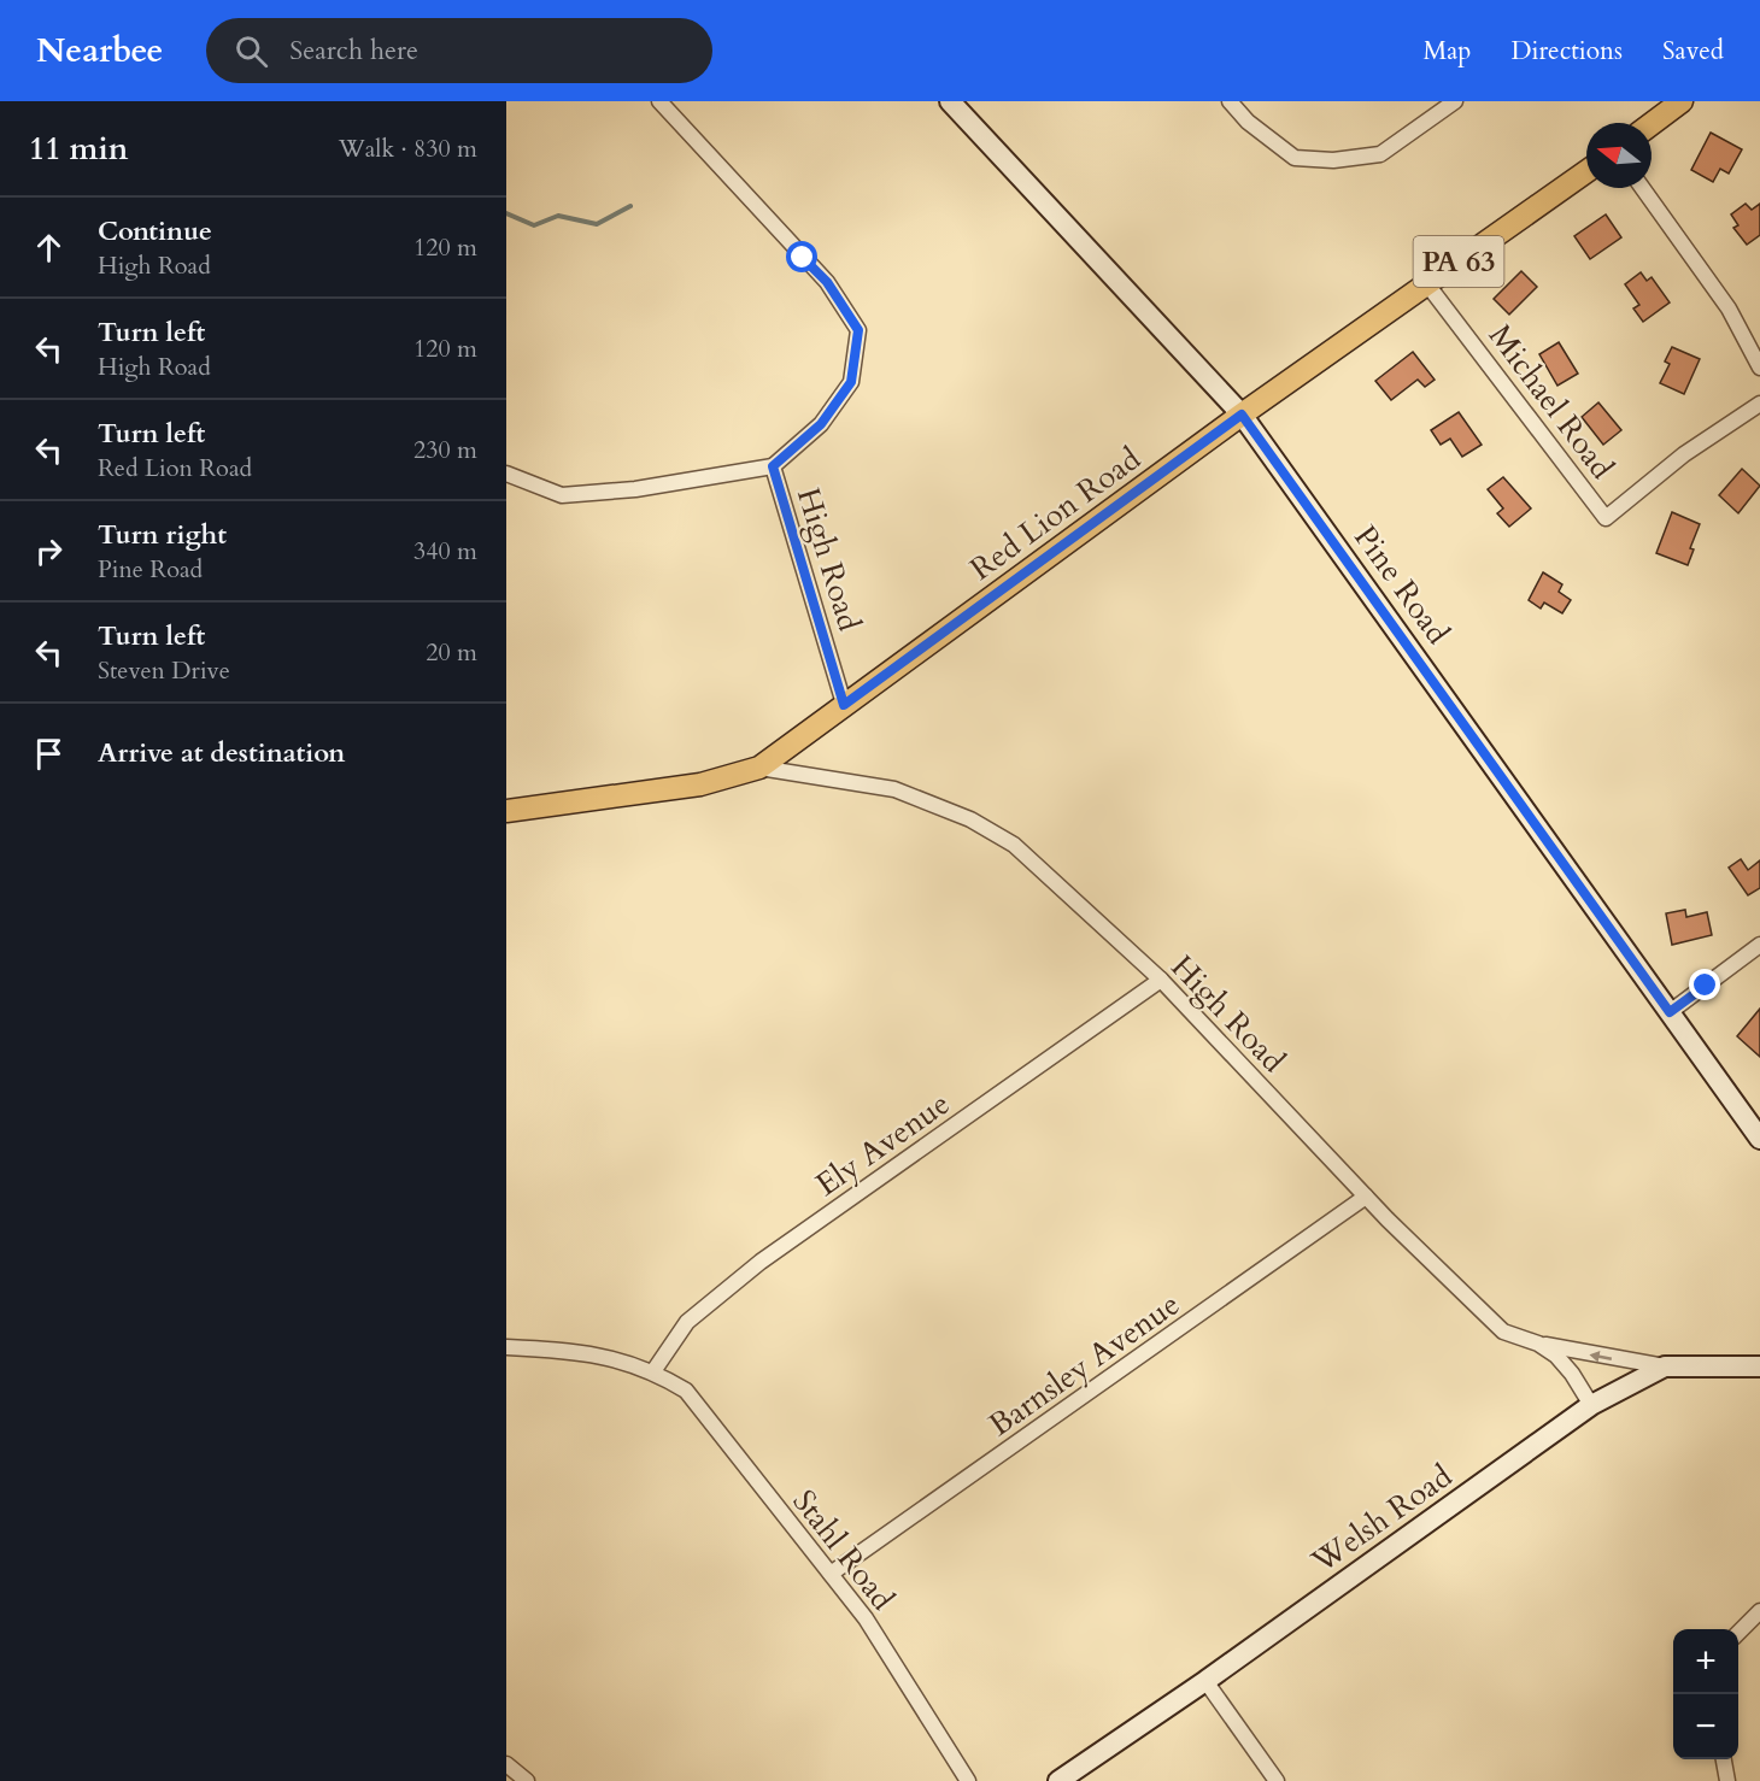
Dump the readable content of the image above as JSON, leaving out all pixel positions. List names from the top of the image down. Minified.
{"streets":{"main road":["PA 63","Red Lion Road"],"street":["Michael Road","High Road","Pine Road","Ely Avenue","Barnsley Avenue","Welsh Road","Stahl Road"]},"crossings":[["Michael Road","Red Lion Road"],["Red Lion Road","High Road"],["Red Lion Road","Pine Road"],["High Road","Ely Avenue"],["High Road","Barnsley Avenue"],["High Road","Welsh Road"],["Ely Avenue","Stahl Road"],["Barnsley Avenue","Stahl Road"]],"north":"left","page":{"header":"Nearbee","search":"Search here","nav":["Map","Directions","Saved"],"heading":["11 min","Walk · 830 m"],"list":[["Continue","High Road","120 m"],["Turn left","High Road","120 m"],["Turn left","Red Lion Road","230 m"],["Turn right","Pine Road","340 m"],["Turn left","Steven Drive","20 m"],"Arrive at destination"],"map_buttons":["+","−"]}}
